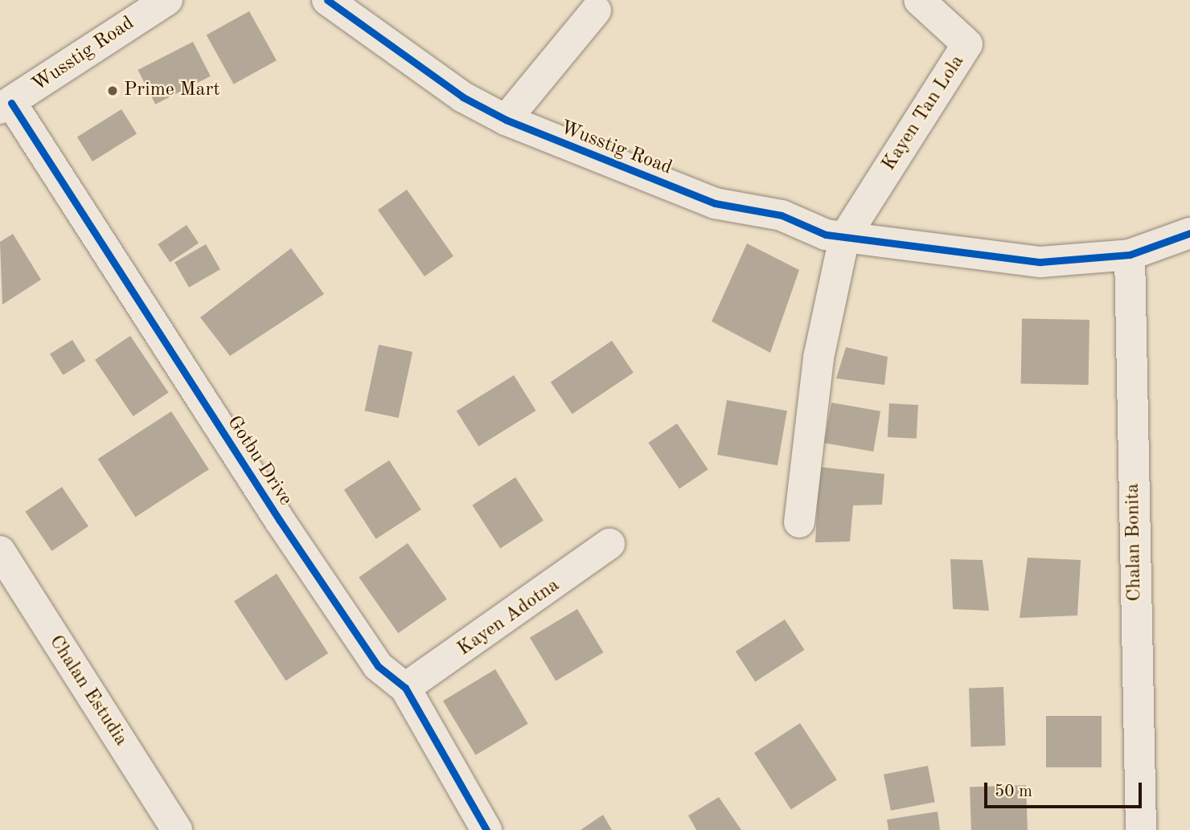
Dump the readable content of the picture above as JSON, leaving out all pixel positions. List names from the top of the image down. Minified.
{"streets":{"street":["Wusstig Road","Kayen Tan Lola","Gotbu Drive","Chalan Bonita","Kayen Adotna","Chalan Estudia"]},"crossings":[["Wusstig Road","Kayen Tan Lola"],["Wusstig Road","Gotbu Drive"],["Wusstig Road","Chalan Bonita"],["Gotbu Drive","Kayen Adotna"]],"places":["Prime Mart"],"scale_bar":"50 m"}
